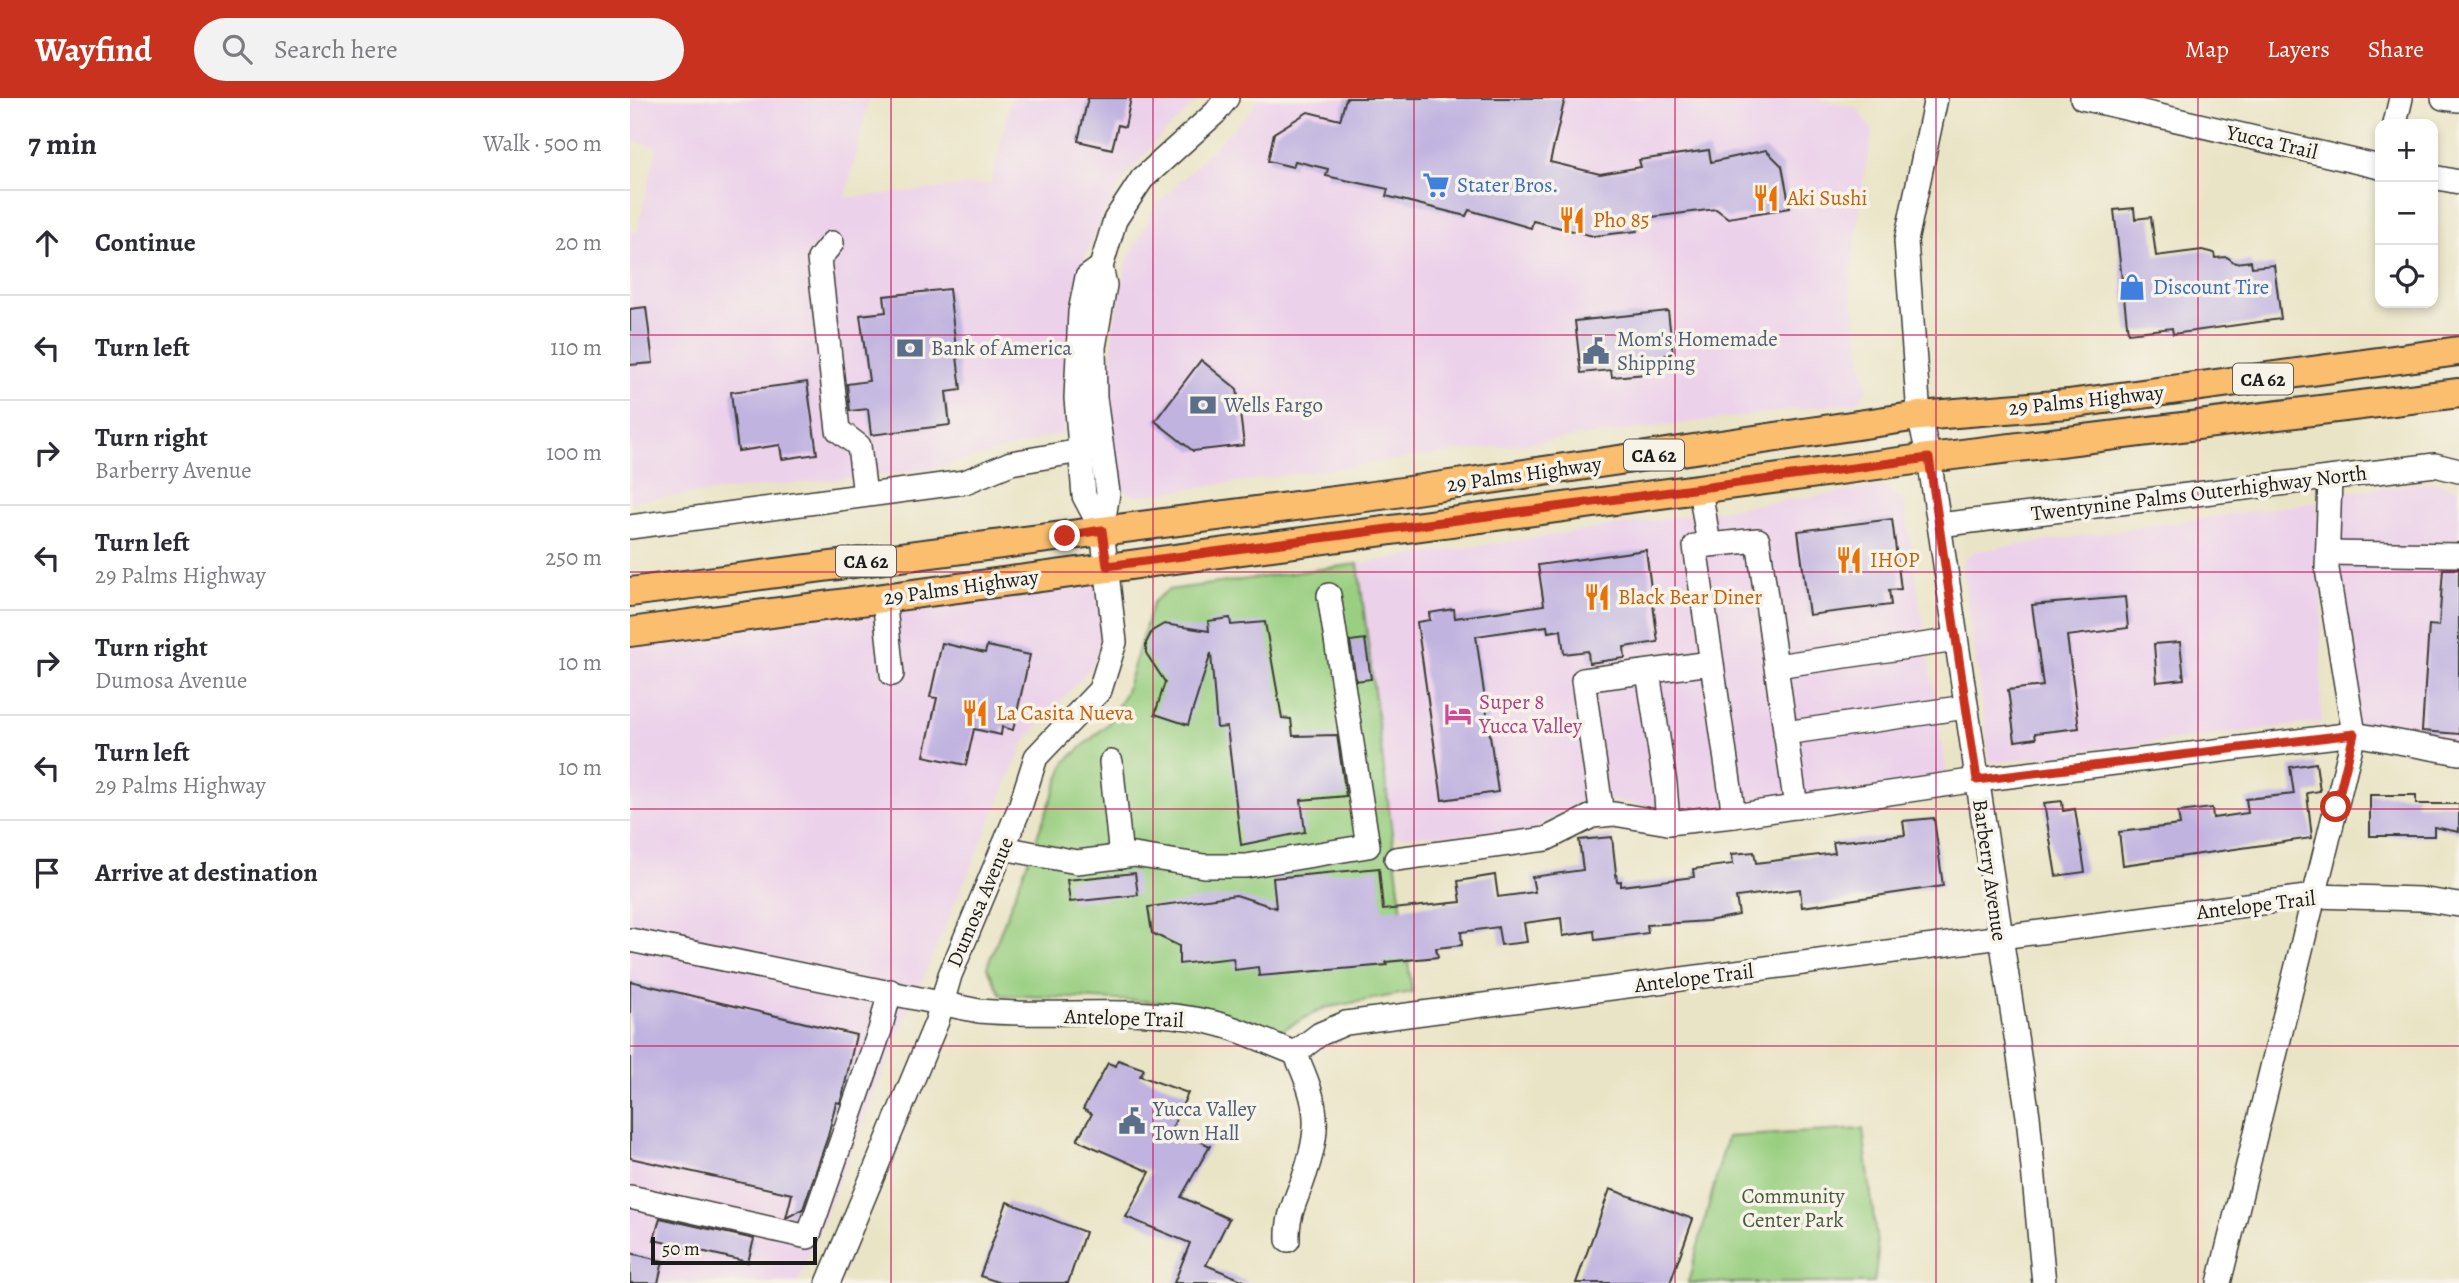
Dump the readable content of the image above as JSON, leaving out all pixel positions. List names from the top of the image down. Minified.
{"streets":{"main road":["CA 62","29 Palms Highway"],"street":["Yucca Trail","Twentynine Palms Outerhighway North","Barberry Avenue","Dumosa Avenue","Antelope Trail"]},"crossings":[["29 Palms Highway","Barberry Avenue"],["29 Palms Highway","Dumosa Avenue"],["Twentynine Palms Outerhighway North","Barberry Avenue"],["Barberry Avenue","Antelope Trail"],["Dumosa Avenue","Antelope Trail"]],"parks":["Community Center Park"],"places":{"supermarket":["Stater Bros."],"restaurant":["Aki Sushi","Pho 85","IHOP","Black Bear Diner","La Casita Nueva"],"shop":["Discount Tire"],"bank":["Bank of America","Wells Fargo"],"public building":["Mom's Homemade Shipping","Yucca Valley Town Hall"],"hotel":["Super 8 Yucca Valley"]},"scale_bar":"50 m","page":{"header":"Wayfind","search":"Search here","nav":["Map","Layers","Share"],"heading":["7 min","Walk · 500 m"],"map_buttons":["+","−"],"list":[["Continue","20 m"],["Turn left","110 m"],["Turn right","Barberry Avenue","100 m"],["Turn left","29 Palms Highway","250 m"],["Turn right","Dumosa Avenue","10 m"],["Turn left","29 Palms Highway","10 m"],"Arrive at destination"],"scale":"50 m"}}
